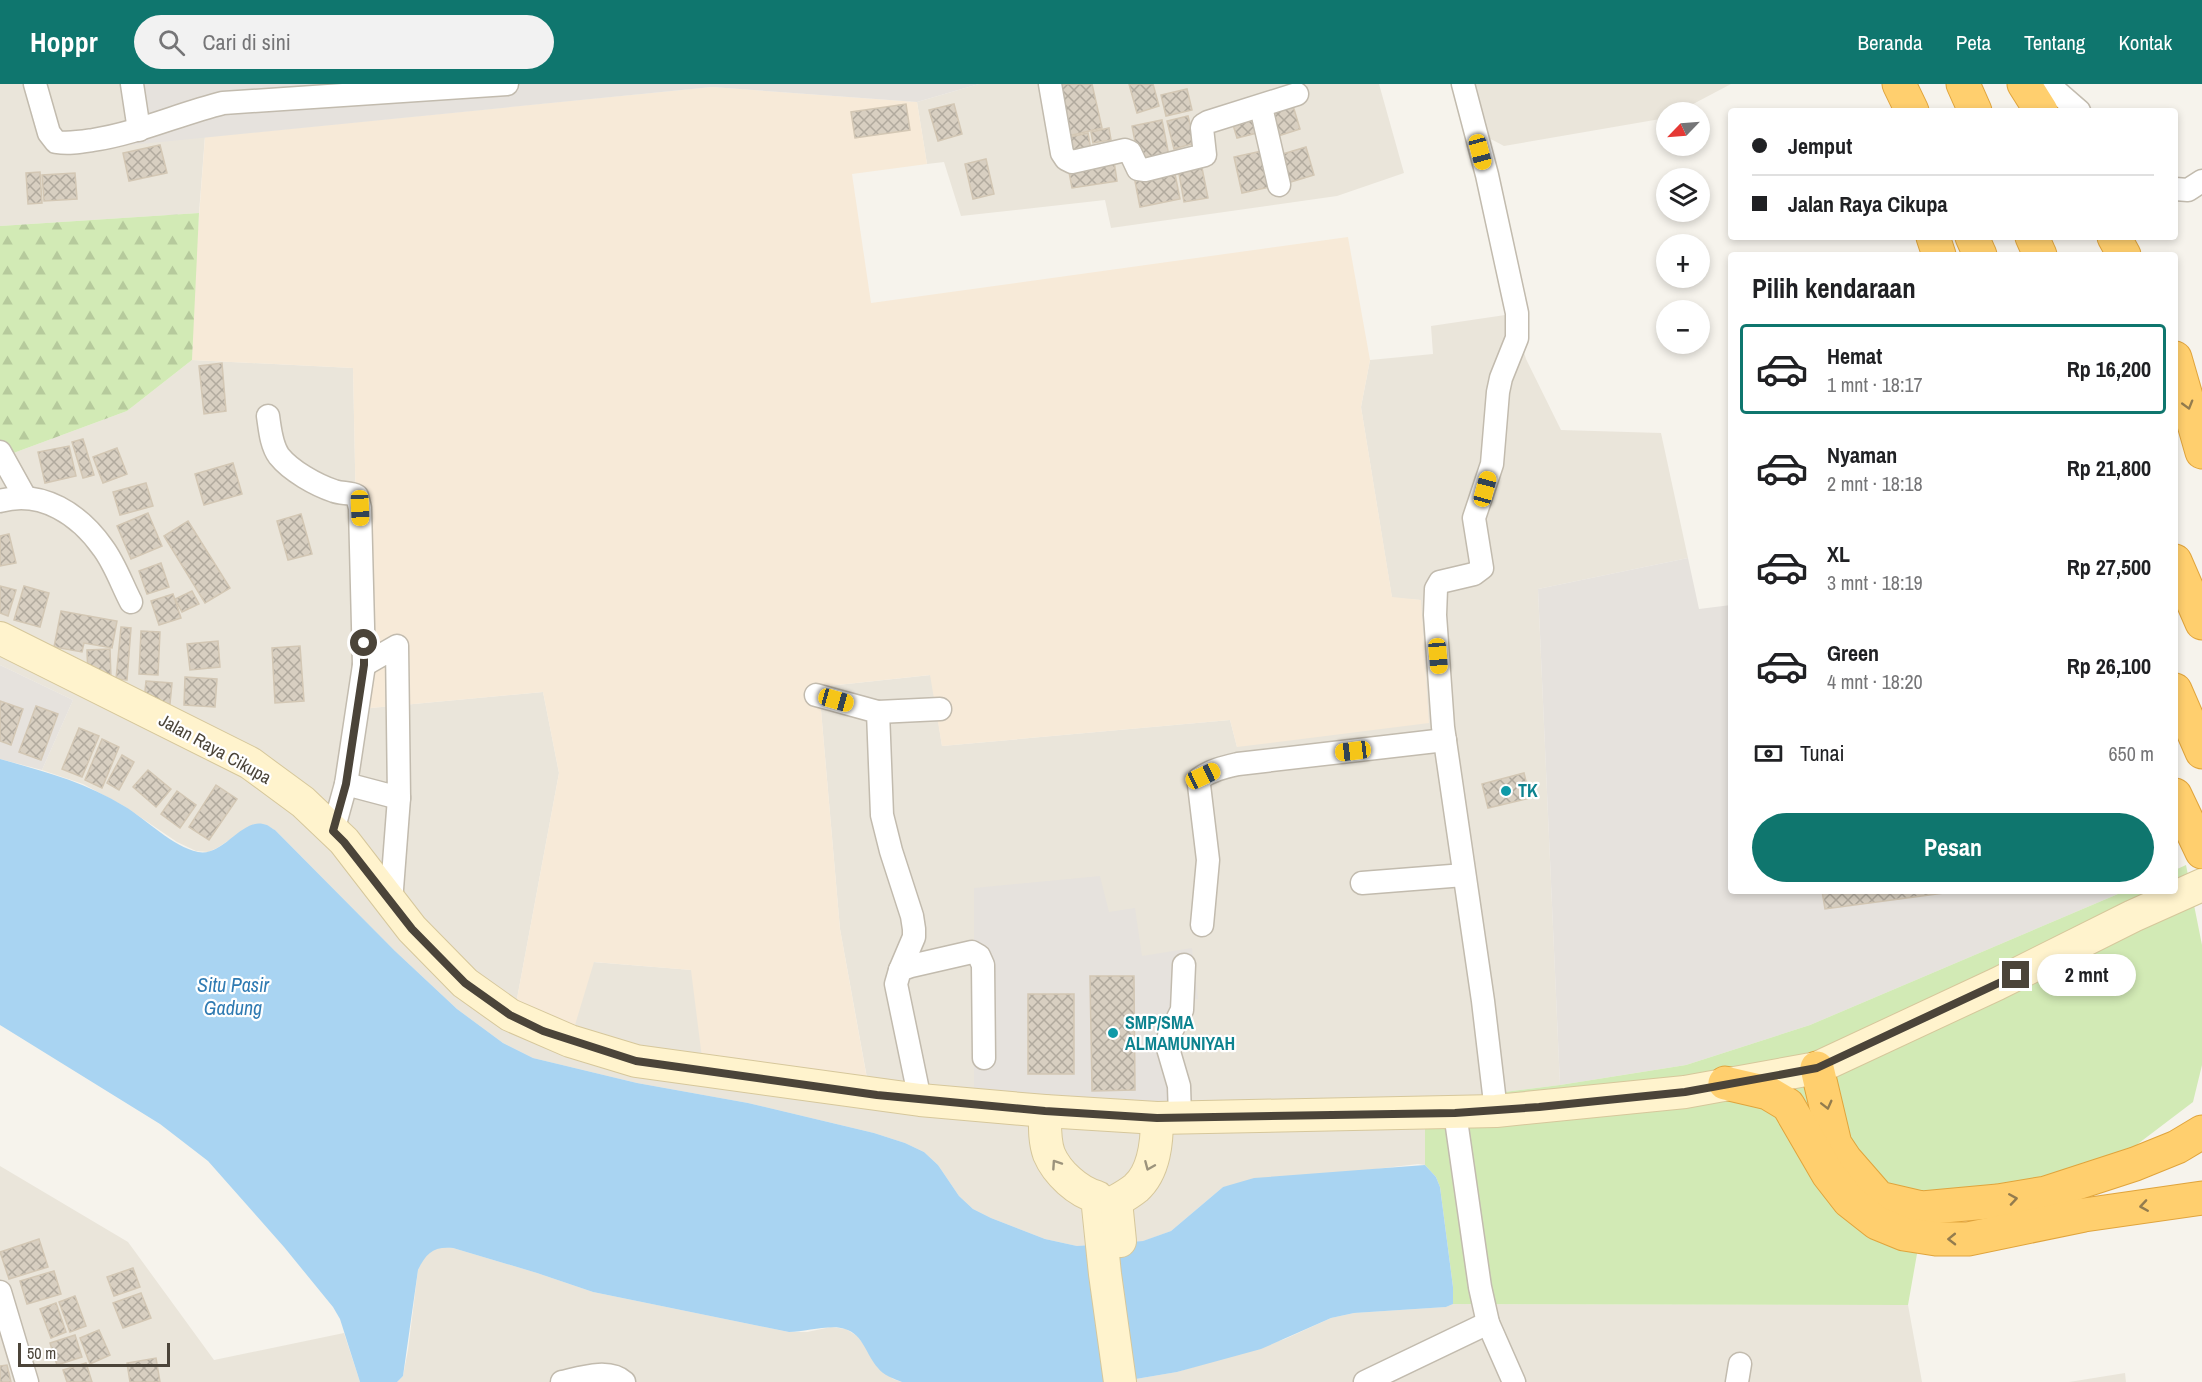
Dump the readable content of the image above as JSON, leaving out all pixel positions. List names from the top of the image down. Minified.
{"streets":{"main road":["Jalan Raya Cikupa"]},"water":["Situ Pasir Gadung"],"places":["TK","SMP/SMA ALMAMUNIYAH"],"scale_bar":"50 m","north":"bottom left","page":{"header":"Hoppr","search":"Cari di sini","nav":["Beranda","Peta","Tentang","Kontak"],"map_buttons":["+","−"],"banner":["Jemput","Jalan Raya Cikupa"],"heading":"Pilih kendaraan","list":[{"name":"Hemat","note":"1 mnt · 18:17","value":"Rp 16,200"},{"name":"Nyaman","note":"2 mnt · 18:18","value":"Rp 21,800"},{"name":"XL","note":"3 mnt · 18:19","value":"Rp 27,500"},{"name":"Green","note":"4 mnt · 18:20","value":"Rp 26,100"}],"pay":["Tunai","650 m"],"buttons":"Pesan","bubble":"2 mnt","scale":"50 m"}}
